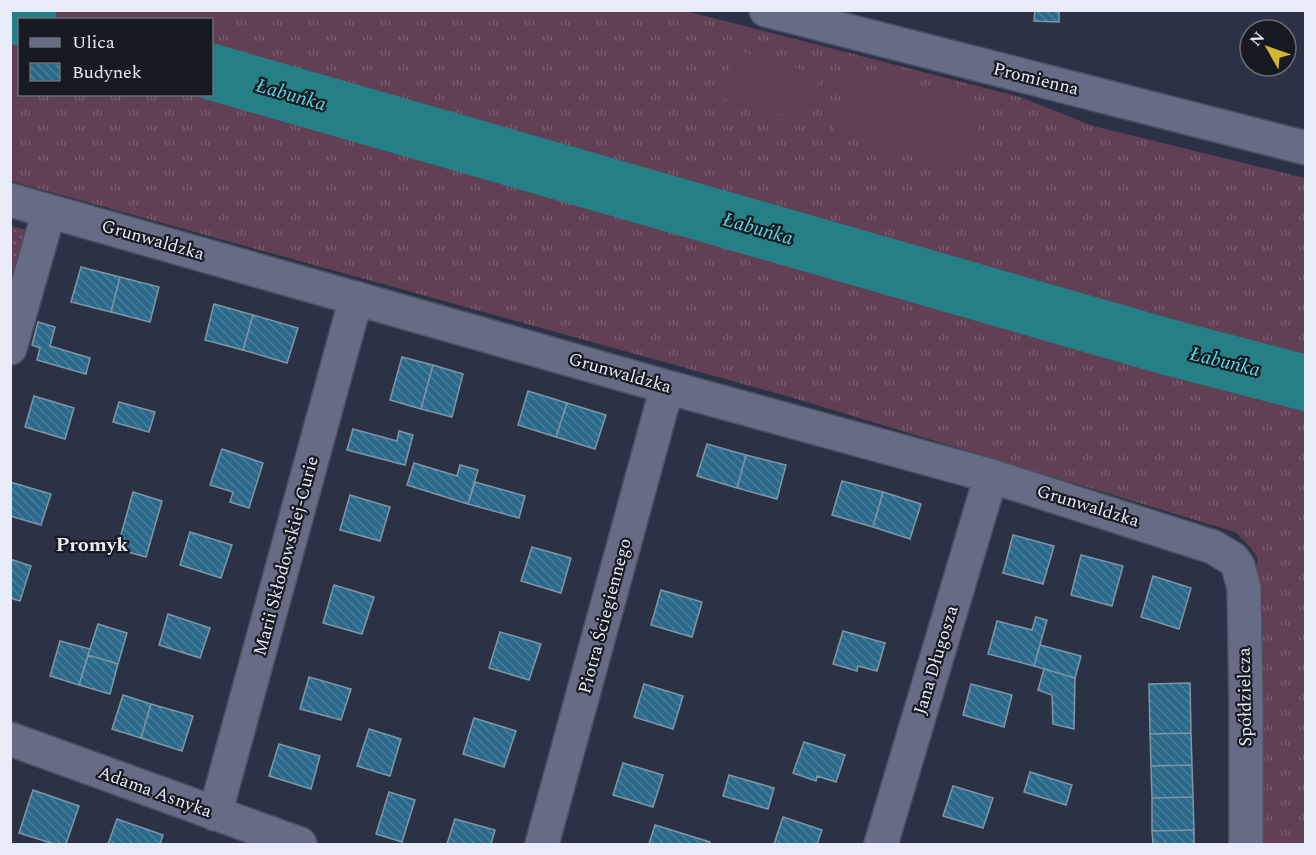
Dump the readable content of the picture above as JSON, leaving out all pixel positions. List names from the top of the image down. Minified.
{"streets":{"street":["Promienna","Grunwaldzka","Marii Skłodowskiej-Curie","Piotra Ściegiennego","Jana Długosza","Spółdzielcza","Adama Asnyka"]},"crossings":[["Grunwaldzka","Marii Skłodowskiej-Curie"],["Grunwaldzka","Piotra Ściegiennego"],["Grunwaldzka","Jana Długosza"],["Grunwaldzka","Spółdzielcza"],["Marii Skłodowskiej-Curie","Adama Asnyka"]],"districts":["Promyk"],"water":["Łabuńka"],"legend":["Ulica","Budynek"],"north":"top left"}
